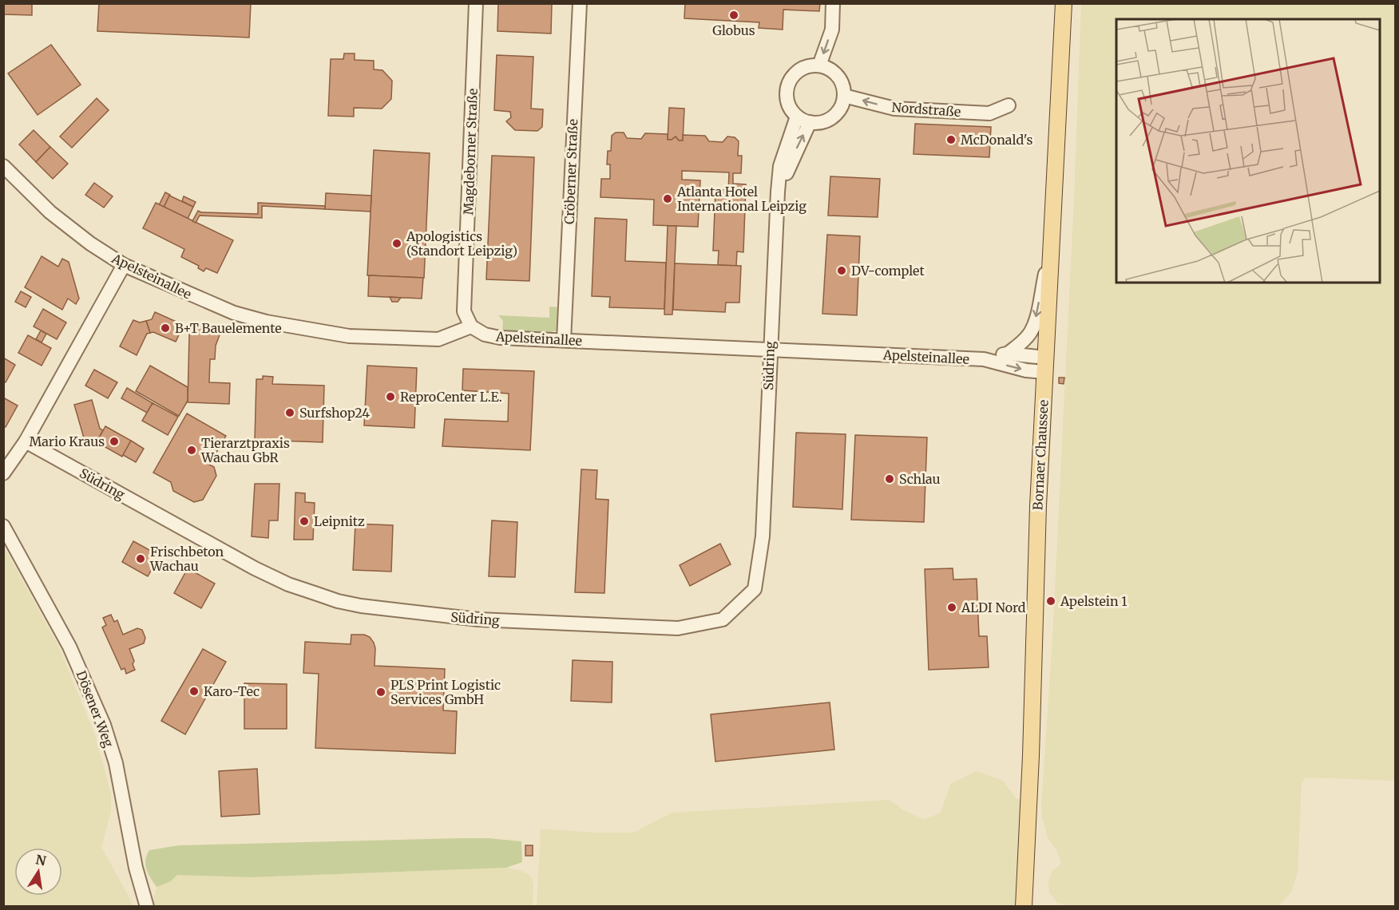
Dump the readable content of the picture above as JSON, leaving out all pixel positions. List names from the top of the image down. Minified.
{"streets":{"main road":["Bornaer Chaussee"],"street":["Nordstraße","Magdeborner Straße","Cröberner Straße","Apelsteinallee","Südring","Dösener Weg"]},"crossings":[["Nordstraße","Südring"],["Magdeborner Straße","Apelsteinallee"],["Cröberner Straße","Apelsteinallee"],["Apelsteinallee","Südring"],["Apelsteinallee","Bornaer Chaussee"]],"one_way":["Nordstraße"],"places":["Globus","McDonald's","Atlanta Hotel International Leipzig","Apologistics (Standort Leipzig)","DV-complet","B+T Bauelemente","ReproCenter L.E.","Surfshop24","Mario Kraus","Tierarztpraxis Wachau GbR","Schlau","Leipnitz","Frischbeton Wachau","Apelstein 1","ALDI Nord","Karo-Tec","PLS Print Logistic Services GmbH"],"north":"top"}
